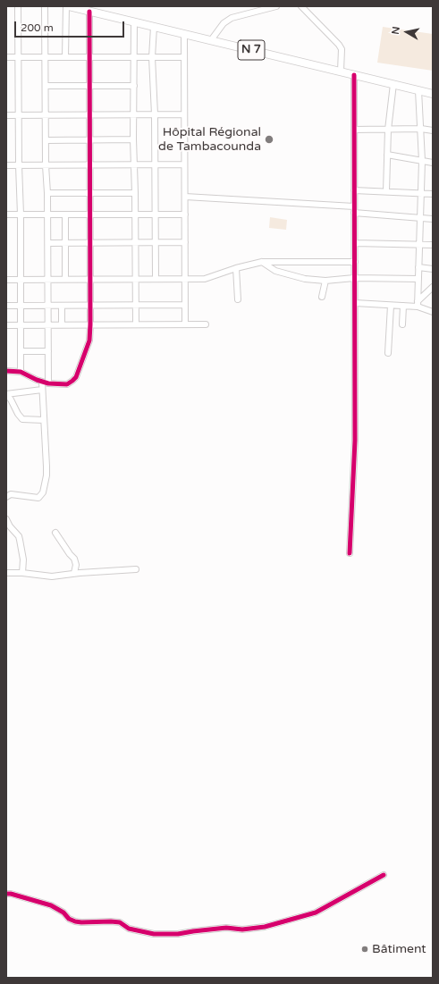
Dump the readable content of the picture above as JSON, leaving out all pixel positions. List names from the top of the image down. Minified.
{"streets":{"highway":["N 7"]},"places":["Hôpital Régional de Tambacounda","Bâtiment"],"scale_bar":"200 m","north":"left"}
